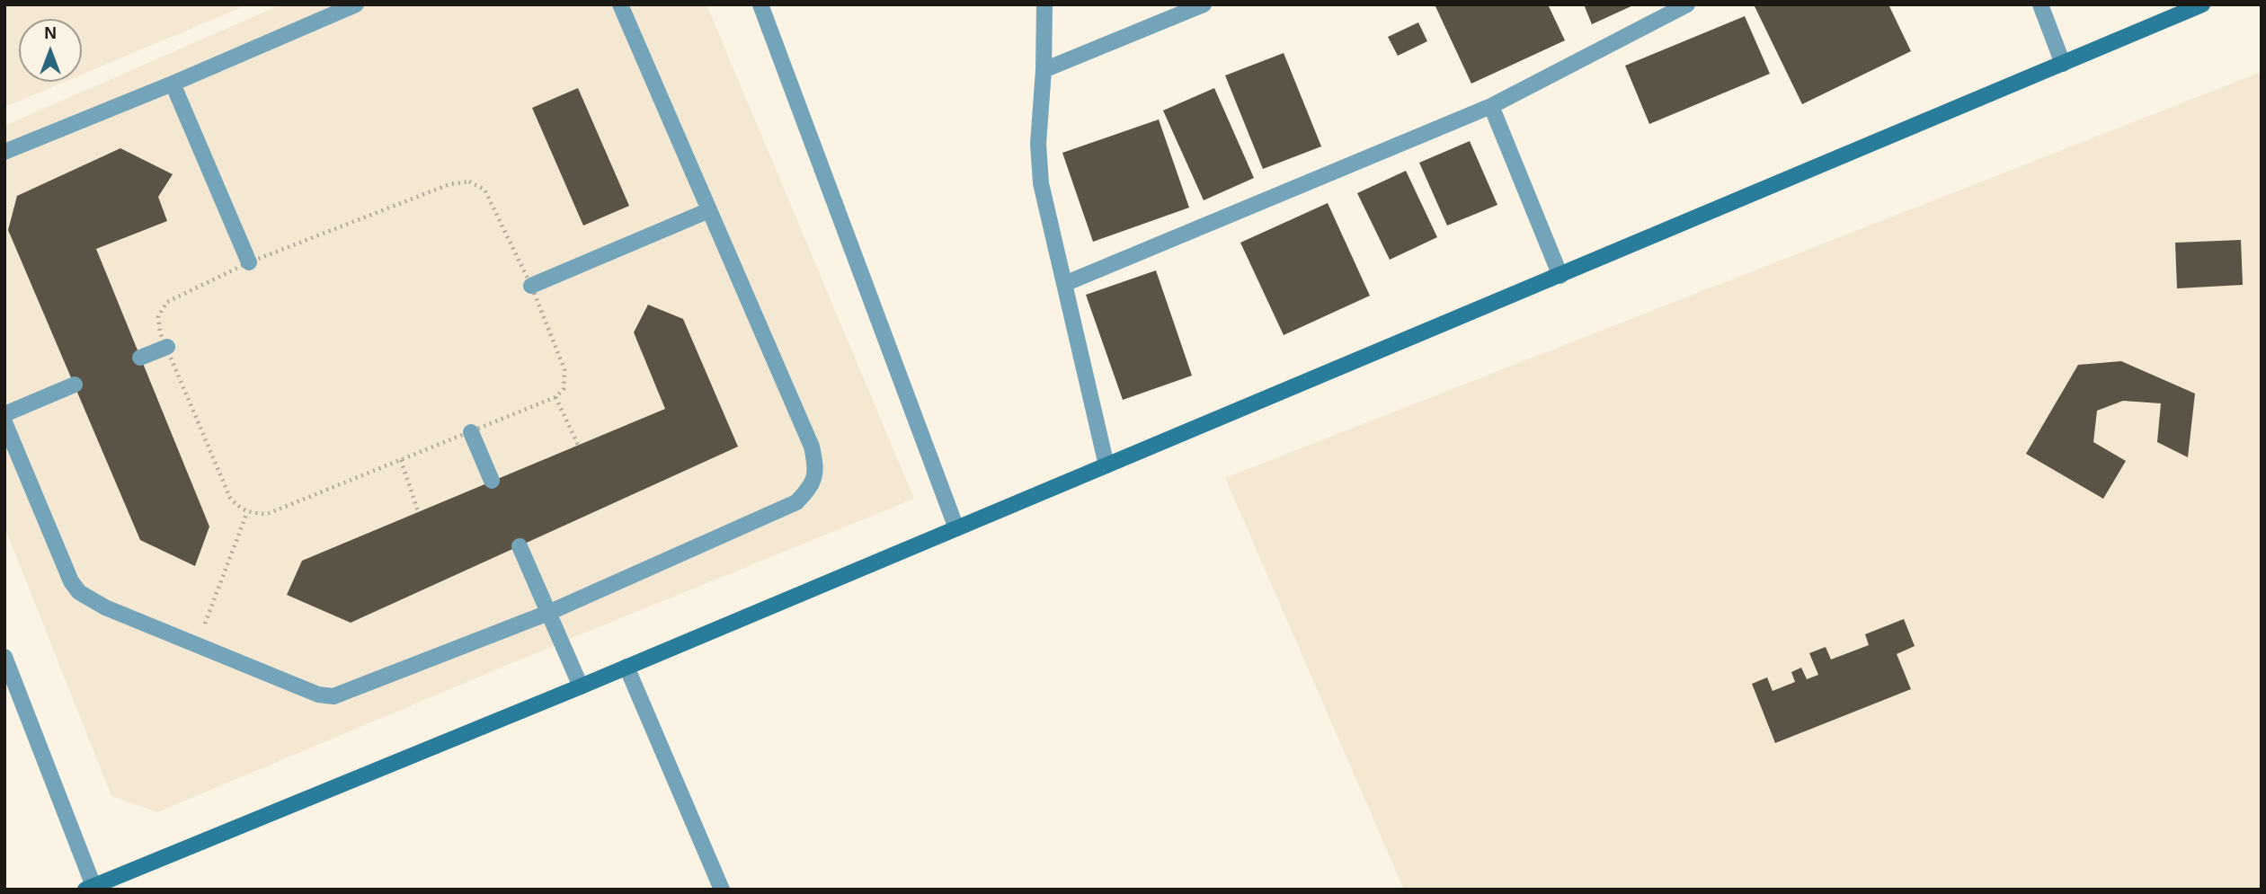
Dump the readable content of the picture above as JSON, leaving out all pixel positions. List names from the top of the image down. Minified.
{"north":"top"}
